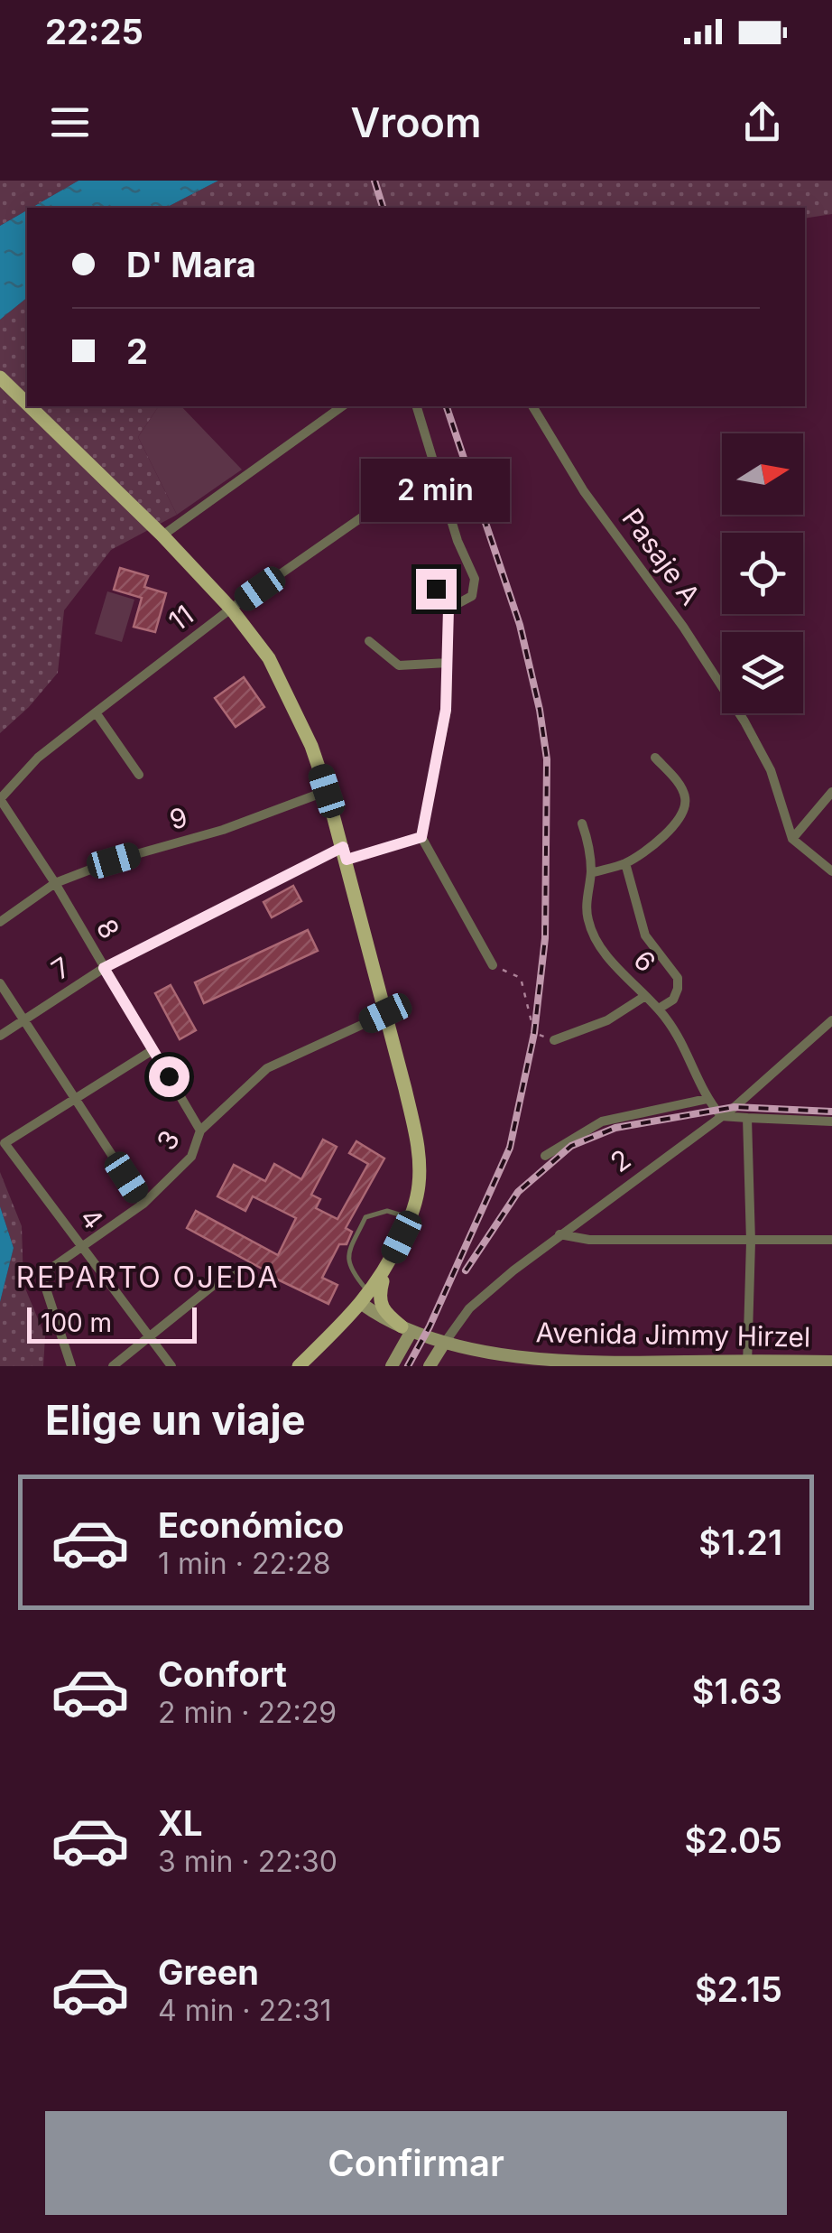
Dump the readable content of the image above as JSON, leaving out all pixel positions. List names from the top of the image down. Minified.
{"streets":{"main road":["Avenida Jimmy Hirzel"],"street":["Pasaje A","11","9","8","6","7","3","2","4"]},"crossings":[["11","8"],["9","8"],["8","7"],["8","3"],["6","2"],["3","4"],["2","Avenida Jimmy Hirzel"]],"districts":["REPARTO OJEDA"],"scale_bar":"100 m","north":"right","page":{"status":"22:25","header":"Vroom","banner":["D' Mara","2"],"bubble":"2 min","scale":"100 m","heading":"Elige un viaje","list":[{"name":"Económico","note":"1 min · 22:28","value":"$1.21"},{"name":"Confort","note":"2 min · 22:29","value":"$1.63"},{"name":"XL","note":"3 min · 22:30","value":"$2.05"},{"name":"Green","note":"4 min · 22:31","value":"$2.15"}],"buttons":"Confirmar"}}
